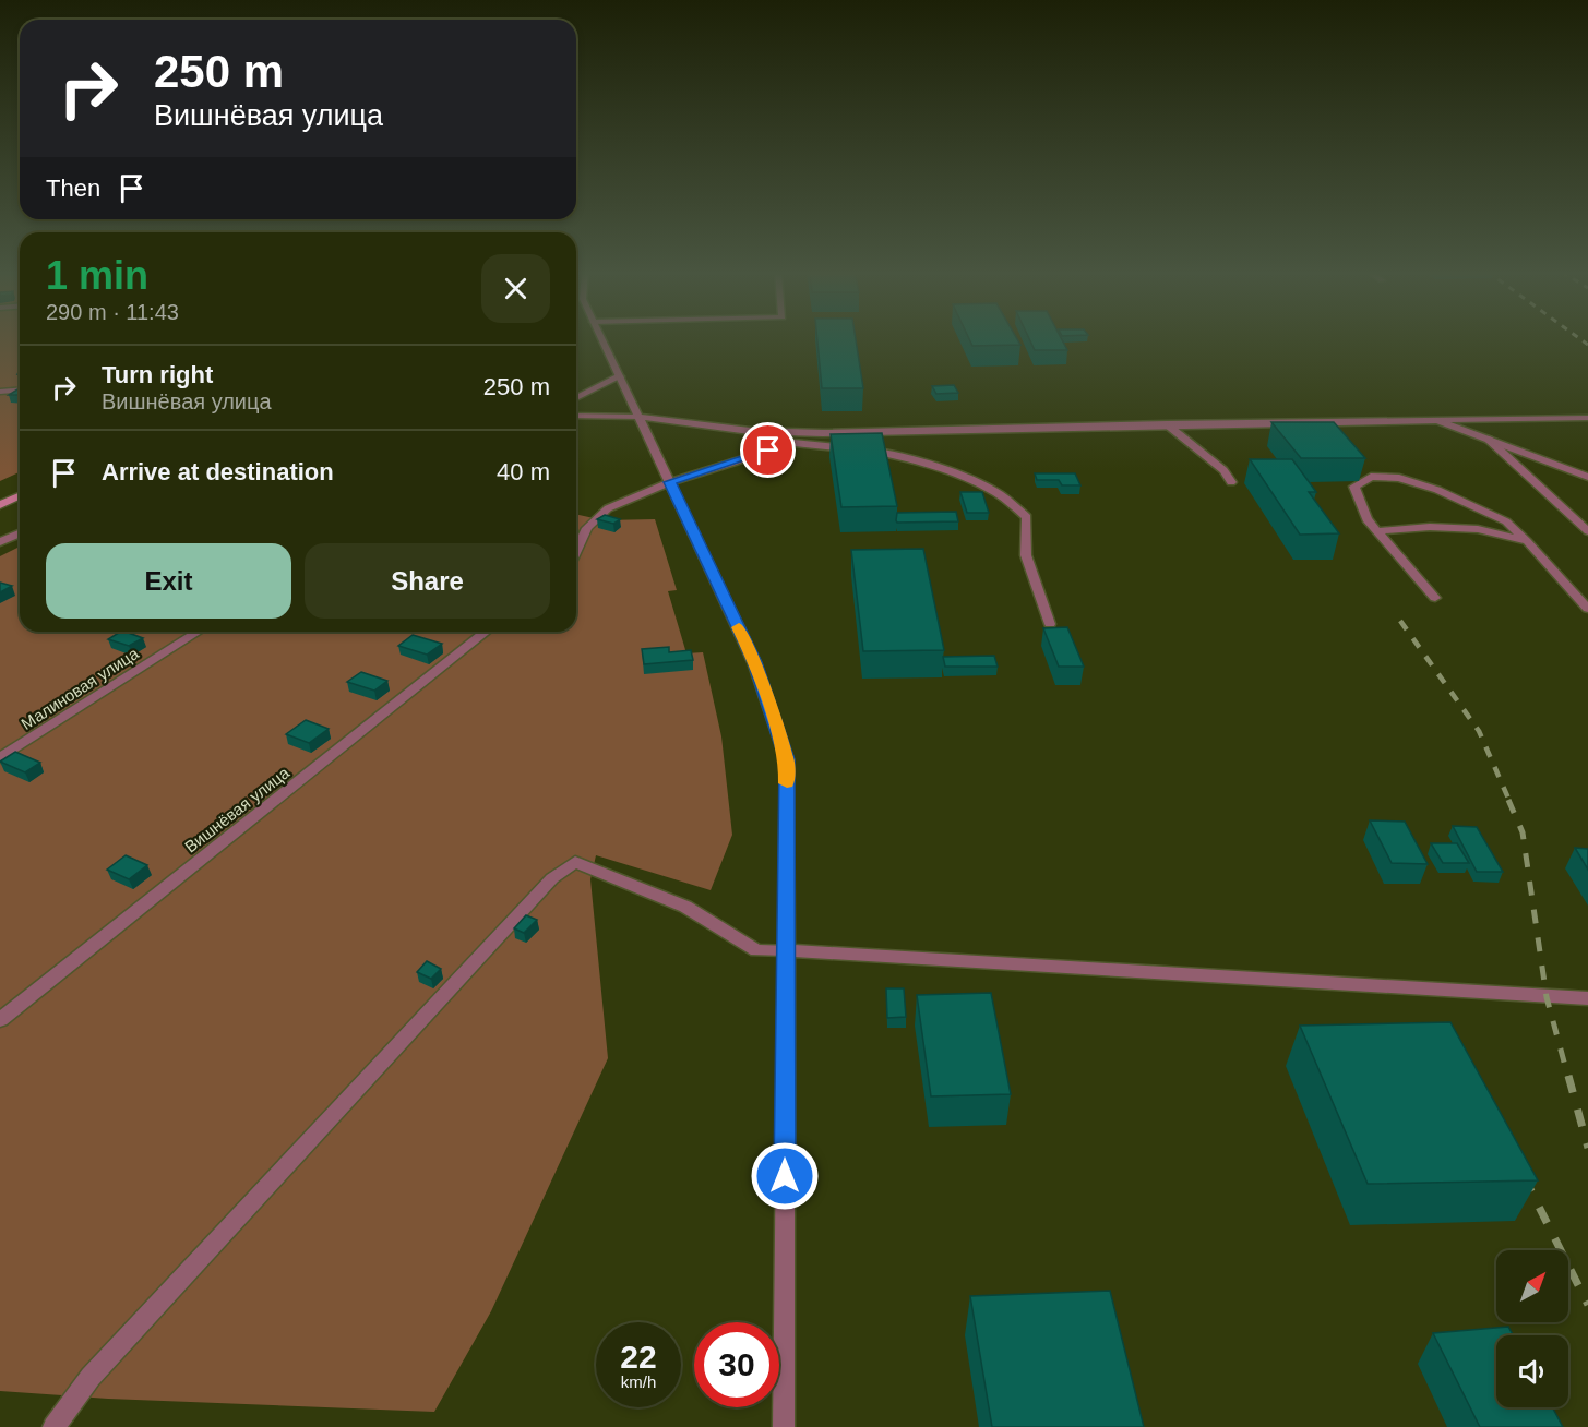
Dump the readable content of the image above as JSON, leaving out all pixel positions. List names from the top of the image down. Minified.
{"streets":{"street":["Малиновая улица","Вишнёвая улица"]},"north":"top right","page":{"turn":["250 m","Вишнёвая улица"],"then":"Then","heading":["1 min","290 m · 11:43"],"list":[{"name":"Turn right","note":"Вишнёвая улица","value":"250 m"},{"name":"Arrive at destination","value":"40 m"}],"buttons":["Exit","Share"],"speed":"22 km/h","limit":"30"}}
